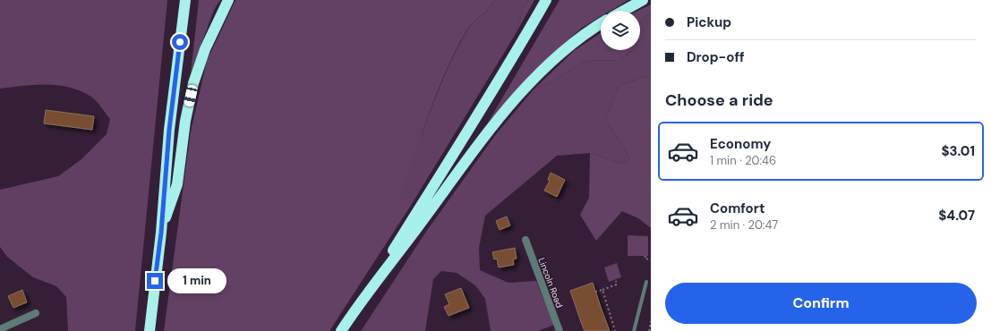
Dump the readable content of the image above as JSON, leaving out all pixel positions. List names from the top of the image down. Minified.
{"streets":{"street":["Lincoln Road"]},"page":{"banner":["Pickup","Drop-off"],"heading":"Choose a ride","list":[{"name":"Economy","note":"1 min · 20:46","value":"$3.01"},{"name":"Comfort","note":"2 min · 20:47","value":"$4.07"}],"bubble":"1 min","buttons":"Confirm"}}
